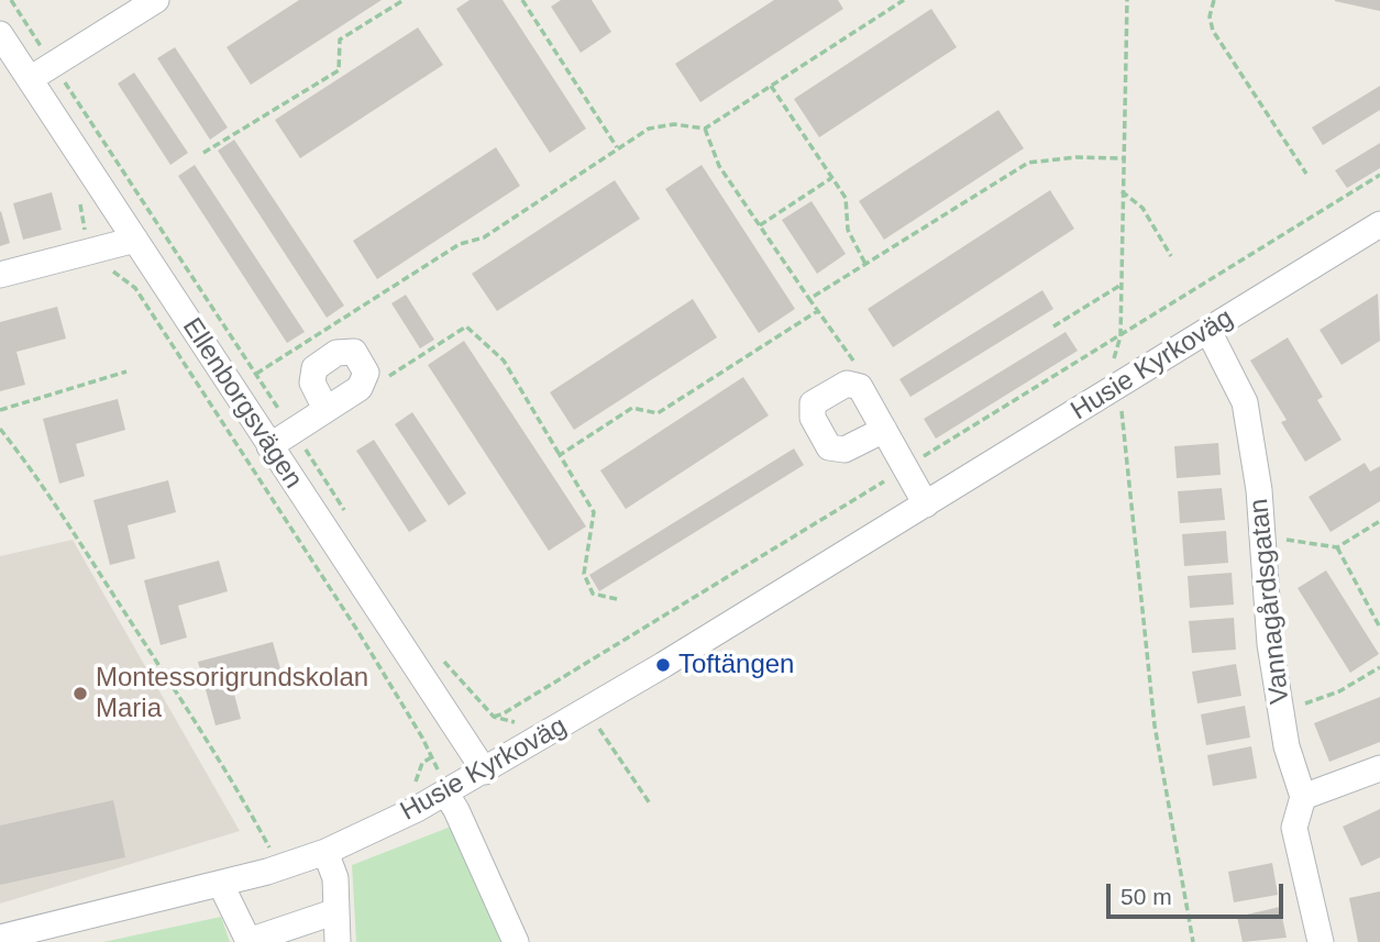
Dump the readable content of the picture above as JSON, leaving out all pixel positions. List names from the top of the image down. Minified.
{"streets":{"street":["Husie Kyrkoväg","Ellenborgsvägen","Vannagårdsgatan"]},"crossings":[["Husie Kyrkoväg","Ellenborgsvägen"],["Husie Kyrkoväg","Vannagårdsgatan"]],"places":["Toftängen","Montessorigrundskolan Maria"],"scale_bar":"50 m"}
